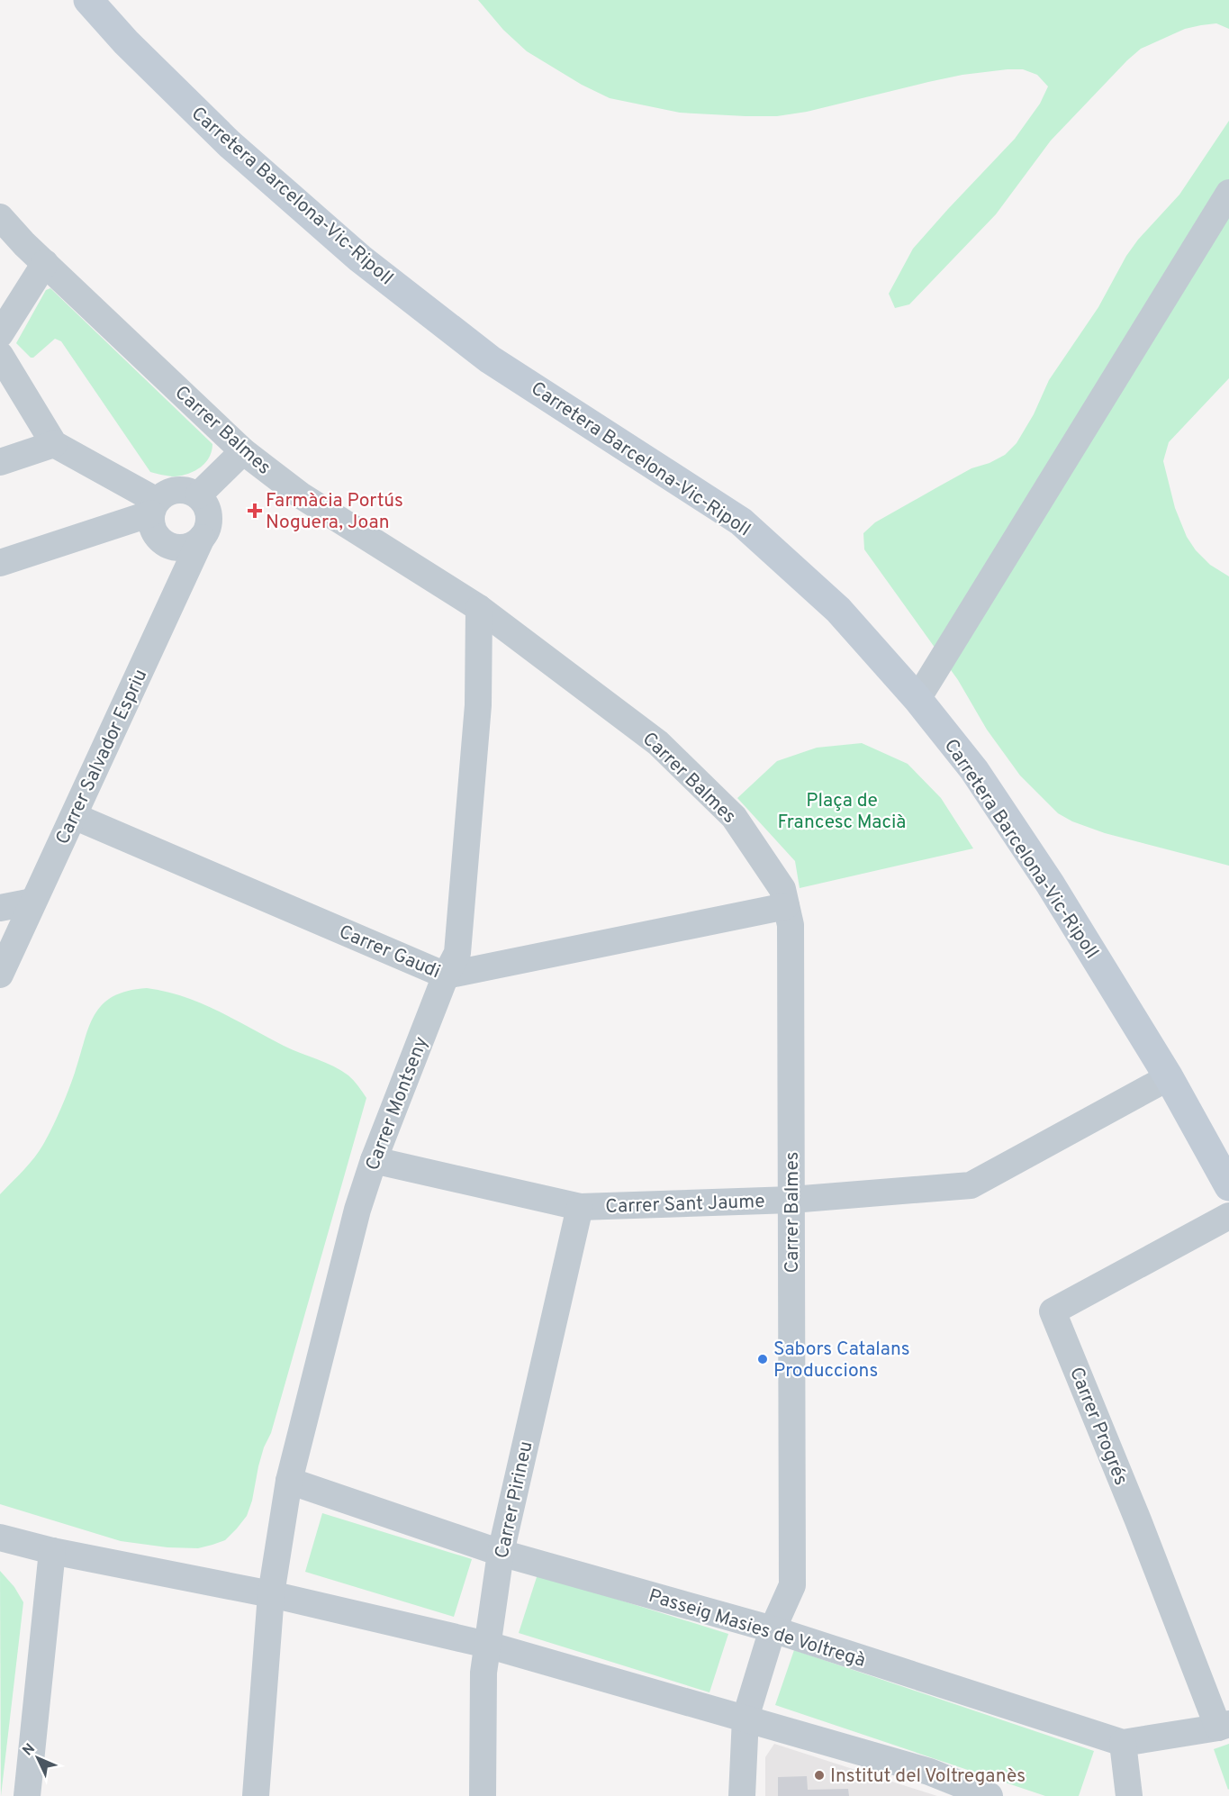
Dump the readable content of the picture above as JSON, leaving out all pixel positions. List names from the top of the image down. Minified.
{"streets":{"street":["Carretera Barcelona-Vic-Ripoll","Carrer Balmes","Carrer Salvador Espriu","Carrer Gaudi","Carrer Montseny","Carrer Sant Jaume","Carrer Progrés","Carrer Pirineu","Passeig Masies de Voltregà"]},"crossings":[["Carretera Barcelona-Vic-Ripoll","Carrer Sant Jaume"],["Carrer Balmes","Carrer Gaudi"],["Carrer Balmes","Carrer Montseny"],["Carrer Balmes","Carrer Sant Jaume"],["Carrer Balmes","Passeig Masies de Voltregà"],["Carrer Salvador Espriu","Carrer Gaudi"],["Carrer Gaudi","Carrer Montseny"],["Carrer Montseny","Carrer Sant Jaume"],["Carrer Montseny","Passeig Masies de Voltregà"],["Carrer Sant Jaume","Carrer Pirineu"],["Carrer Progrés","Passeig Masies de Voltregà"],["Carrer Pirineu","Passeig Masies de Voltregà"]],"parks":["Plaça de Francesc Macià"],"places":{"health":["Farmàcia Portús Noguera, Joan"],"other":["Sabors Catalans Produccions","Institut del Voltreganès"]},"north":"top left"}
